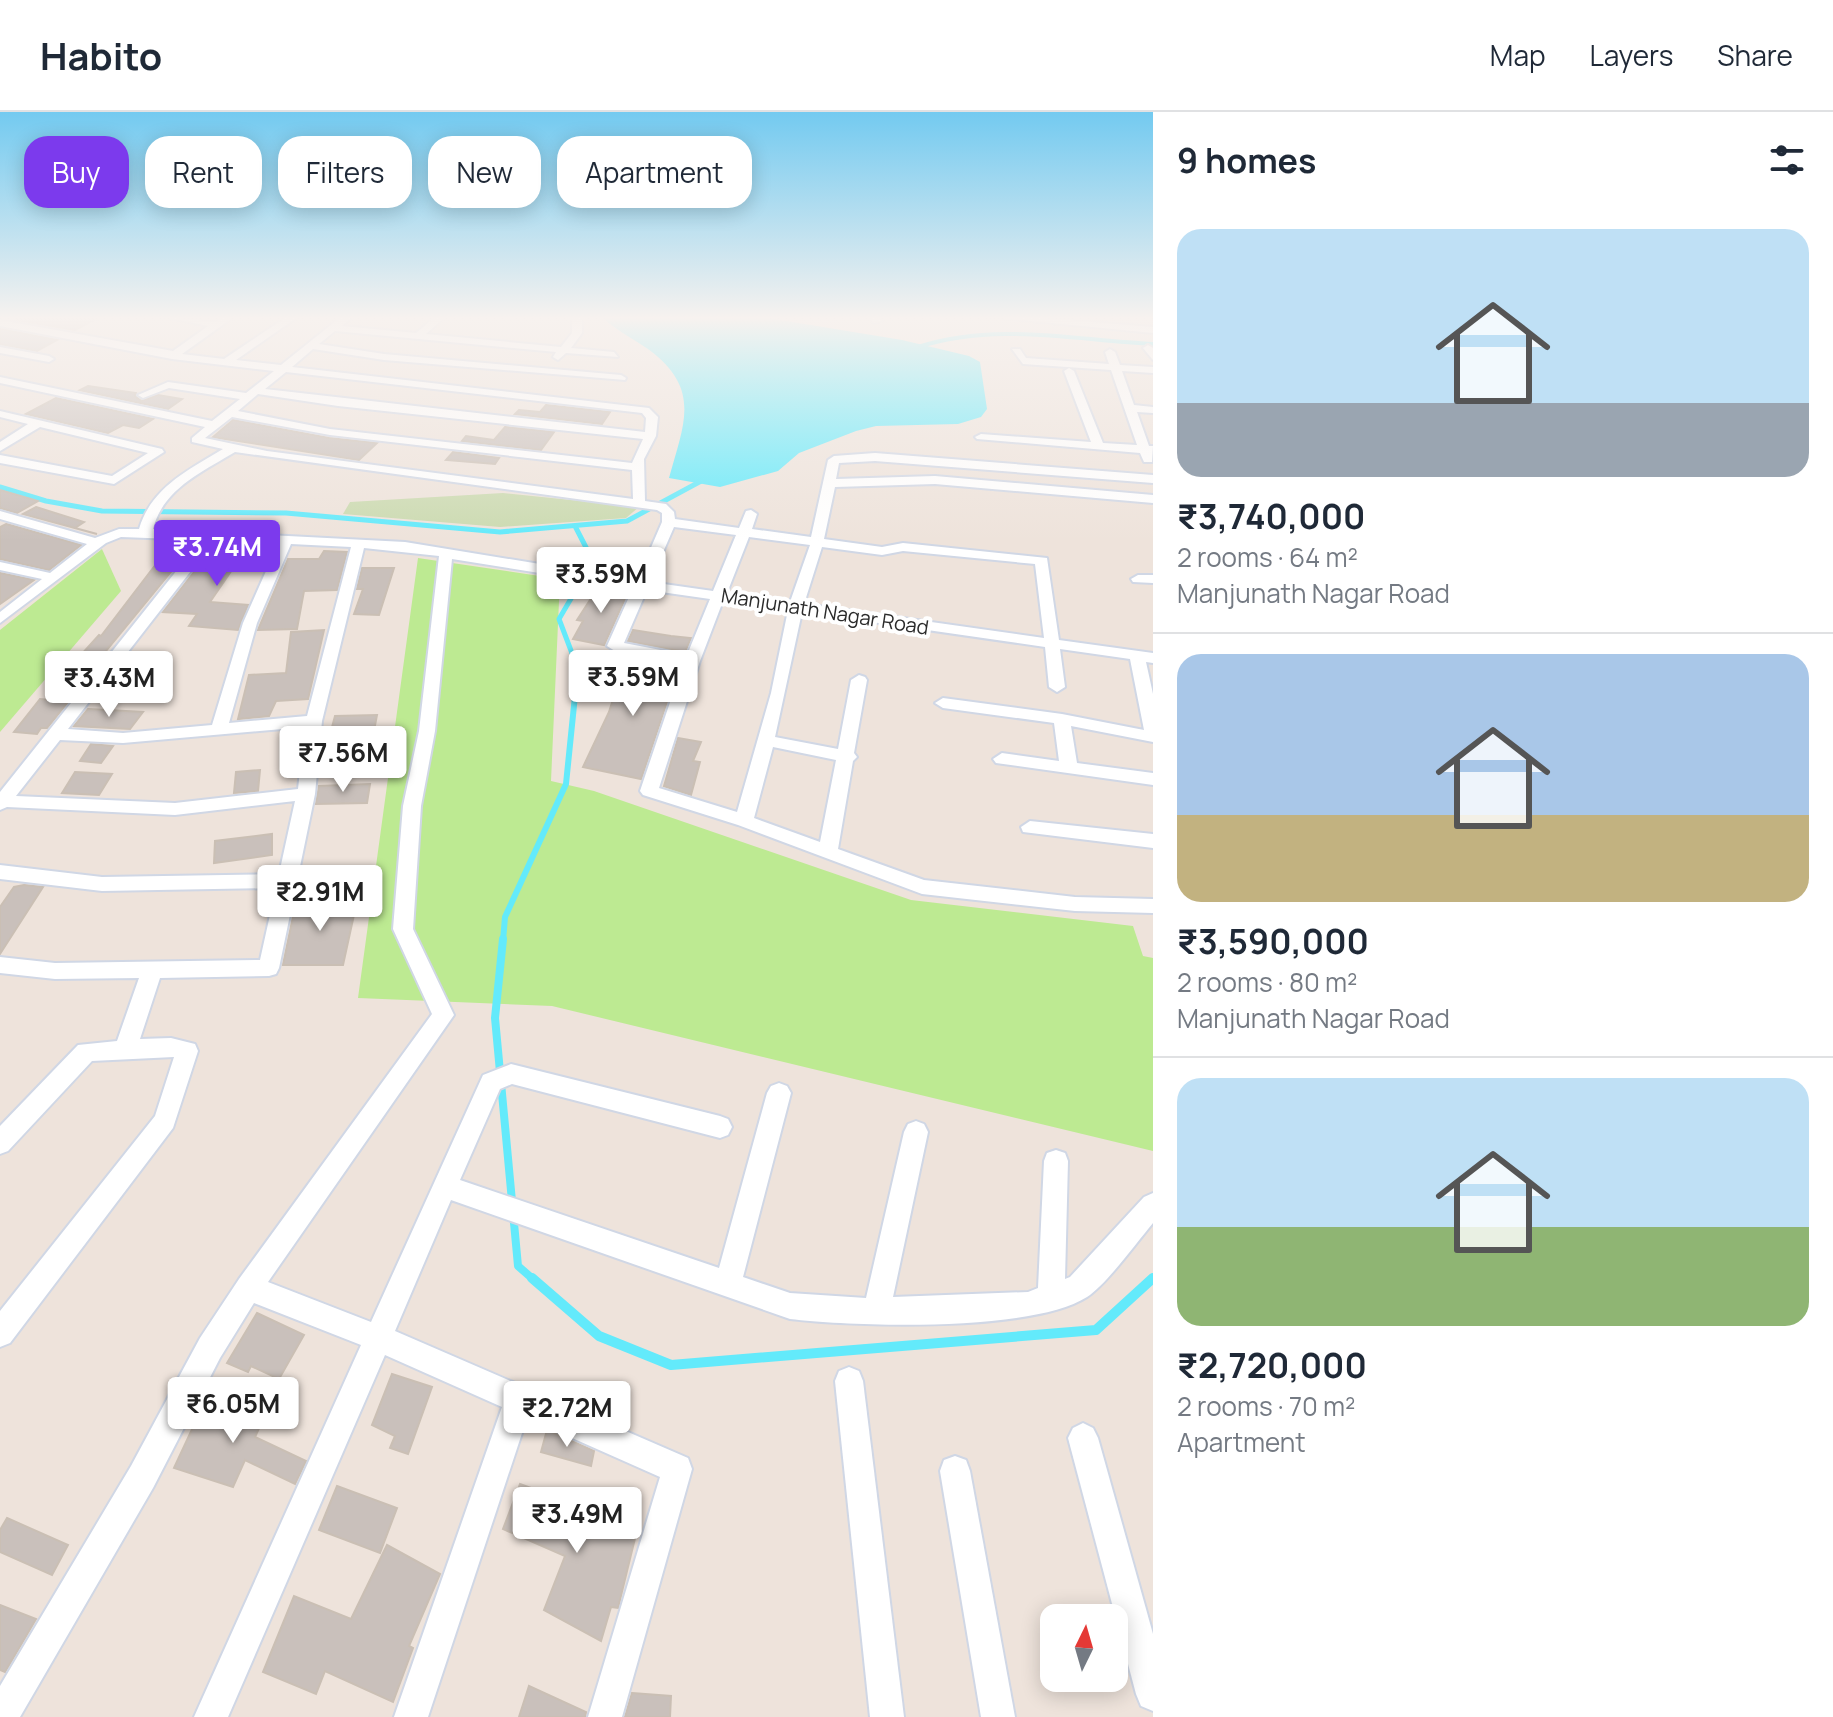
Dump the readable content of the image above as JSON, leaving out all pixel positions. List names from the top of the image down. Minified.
{"streets":{"street":["Manjunath Nagar Road"]},"north":"top","page":{"header":"Habito","nav":["Map","Layers","Share"],"heading":"9 homes","chip":["Buy","Rent","Filters","New","Apartment"],"list":[{"name":"₹3,740,000","note":"2 rooms · 64 m² · Manjunath Nagar Road"},{"name":"₹3,590,000","note":"2 rooms · 80 m² · Manjunath Nagar Road"},{"name":"₹2,720,000","note":"2 rooms · 70 m² · Apartment"}],"price":["₹3.74M","₹3.59M","₹3.59M","₹3.43M","₹7.56M","₹2.91M","₹6.05M","₹2.72M","₹3.49M"]}}
